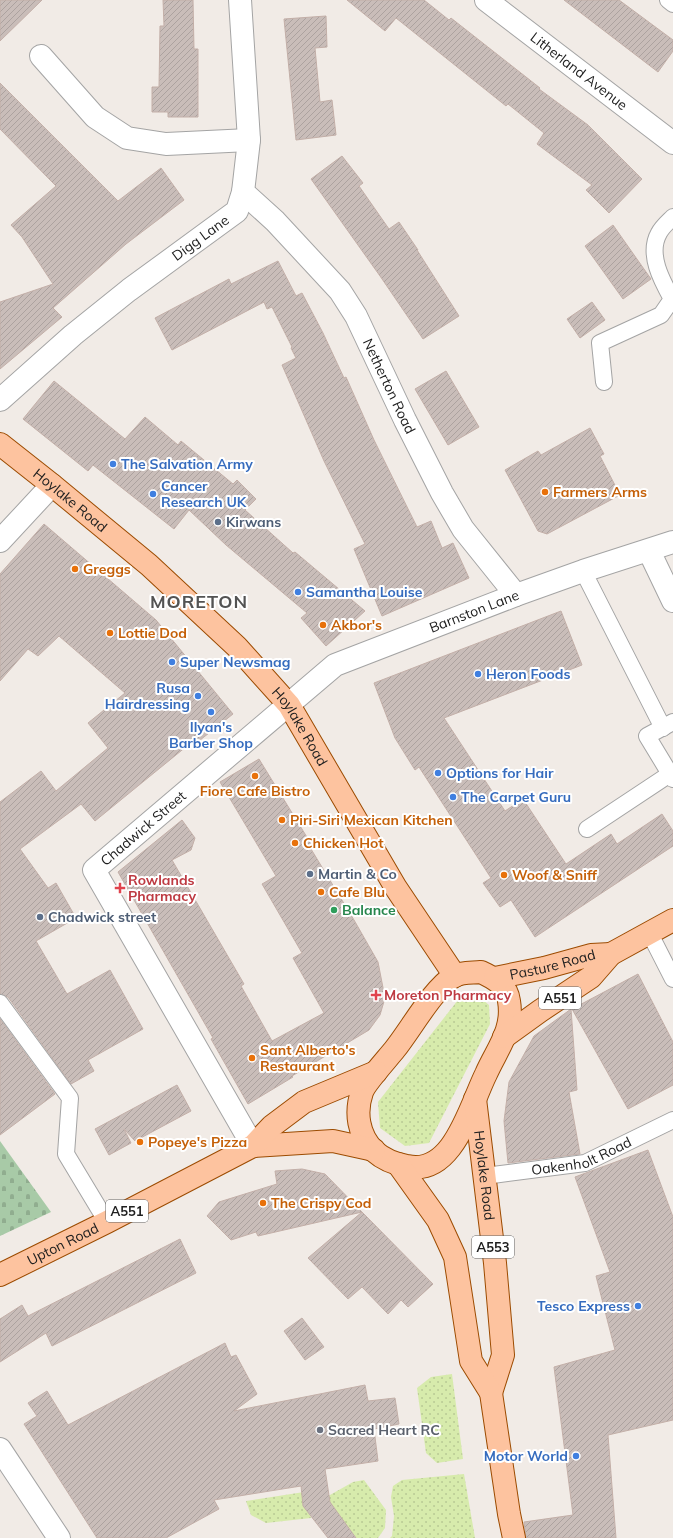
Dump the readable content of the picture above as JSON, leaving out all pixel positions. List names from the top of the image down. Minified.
{"streets":{"main road":["Hoylake Road","Pasture Road","A551","Upton Road","A553"],"street":["Litherland Avenue","Digg Lane","Netherton Road","Barnston Lane","Chadwick Street"],"lane":["Oakenholt Road"]},"crossings":[["Digg Lane","Netherton Road"],["Netherton Road","Barnston Lane"],["Hoylake Road","Barnston Lane"],["Hoylake Road","Chadwick Street"],["Hoylake Road","Oakenholt Road"],["Barnston Lane","Chadwick Street"],["Chadwick Street","Upton Road"]],"districts":["MORETON"],"places":{"other":["The Salvation Army","Farmers Arms","Cancer Research UK","Kirwans","Greggs","Samantha Louise","Akbor's","Lottie Dod","Super Newsmag","Heron Foods","Rusa Hairdressing","Ilyan's Barber Shop","Options for Hair","Fiore Cafe Bistro","The Carpet Guru","Piri-Siri Mexican Kitchen","Chicken Hot","Martin & Co","Woof & Sniff","Cafe Blu","Balance","Chadwick street","Sant Alberto's Restaurant","Popeye's Pizza","The Crispy Cod","Tesco Express","Sacred Heart RC","Motor World"],"health":["Rowlands Pharmacy","Moreton Pharmacy"]}}
